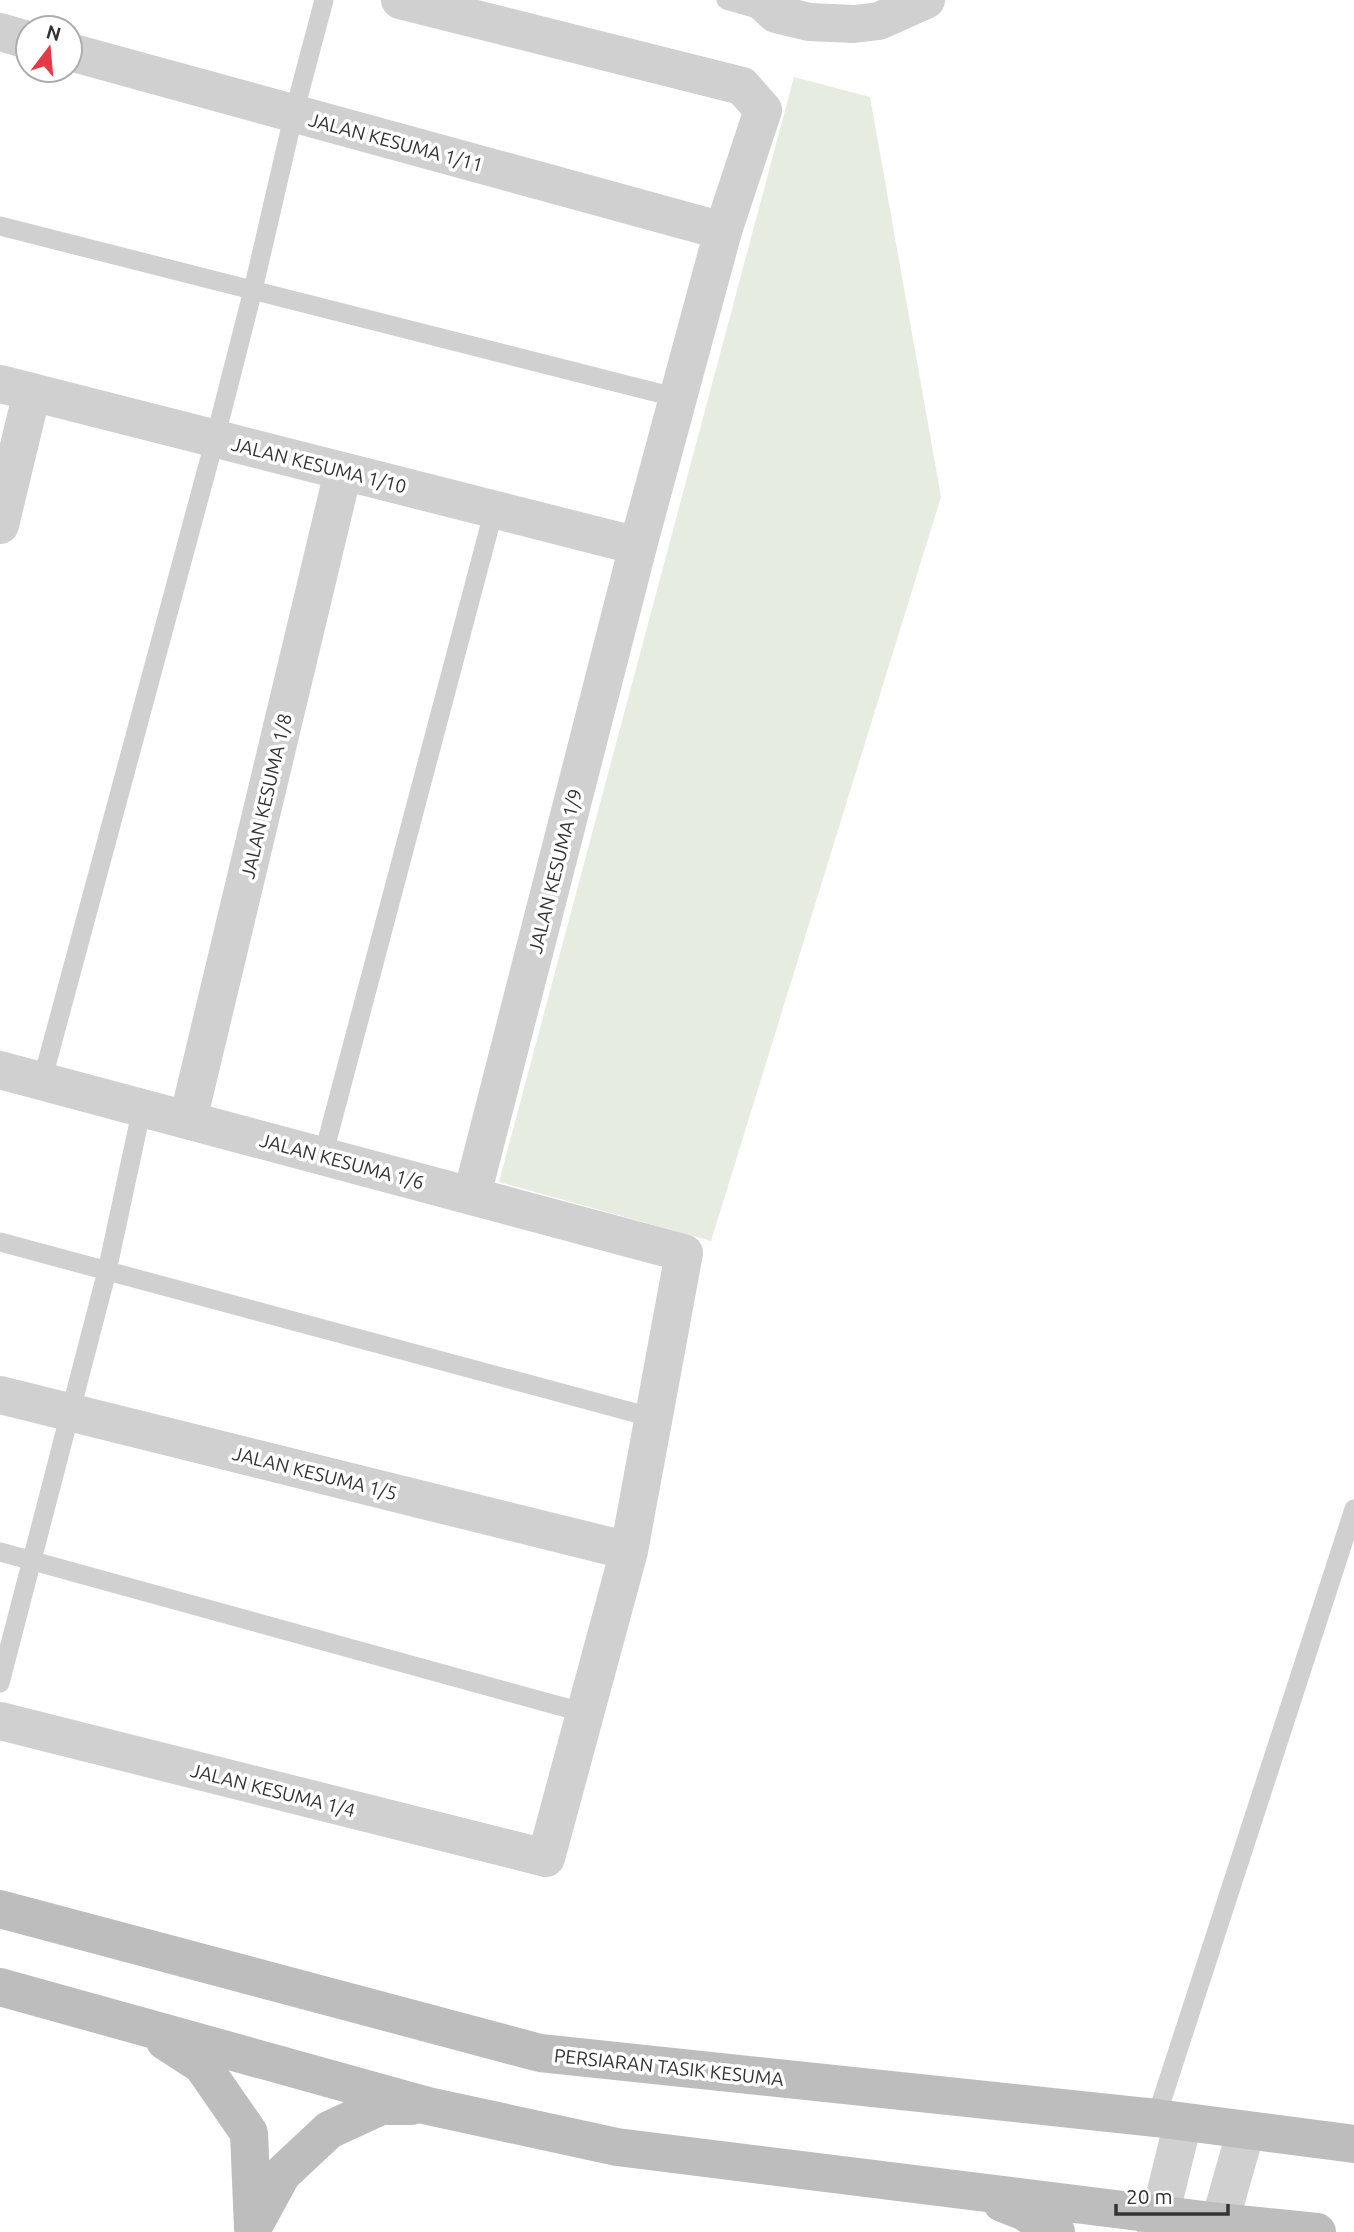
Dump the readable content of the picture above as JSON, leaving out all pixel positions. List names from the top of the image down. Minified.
{"streets":{"street":["JALAN KESUMA 1/11","JALAN KESUMA 1/10","JALAN KESUMA 1/8","JALAN KESUMA 1/9","JALAN KESUMA 1/6","JALAN KESUMA 1/5","JALAN KESUMA 1/4","PERSIARAN TASIK KESUMA"]},"crossings":[["JALAN KESUMA 1/11","JALAN KESUMA 1/9"],["JALAN KESUMA 1/10","JALAN KESUMA 1/8"],["JALAN KESUMA 1/10","JALAN KESUMA 1/9"],["JALAN KESUMA 1/8","JALAN KESUMA 1/6"],["JALAN KESUMA 1/9","JALAN KESUMA 1/6"]],"scale_bar":"20 m","north":"top"}
